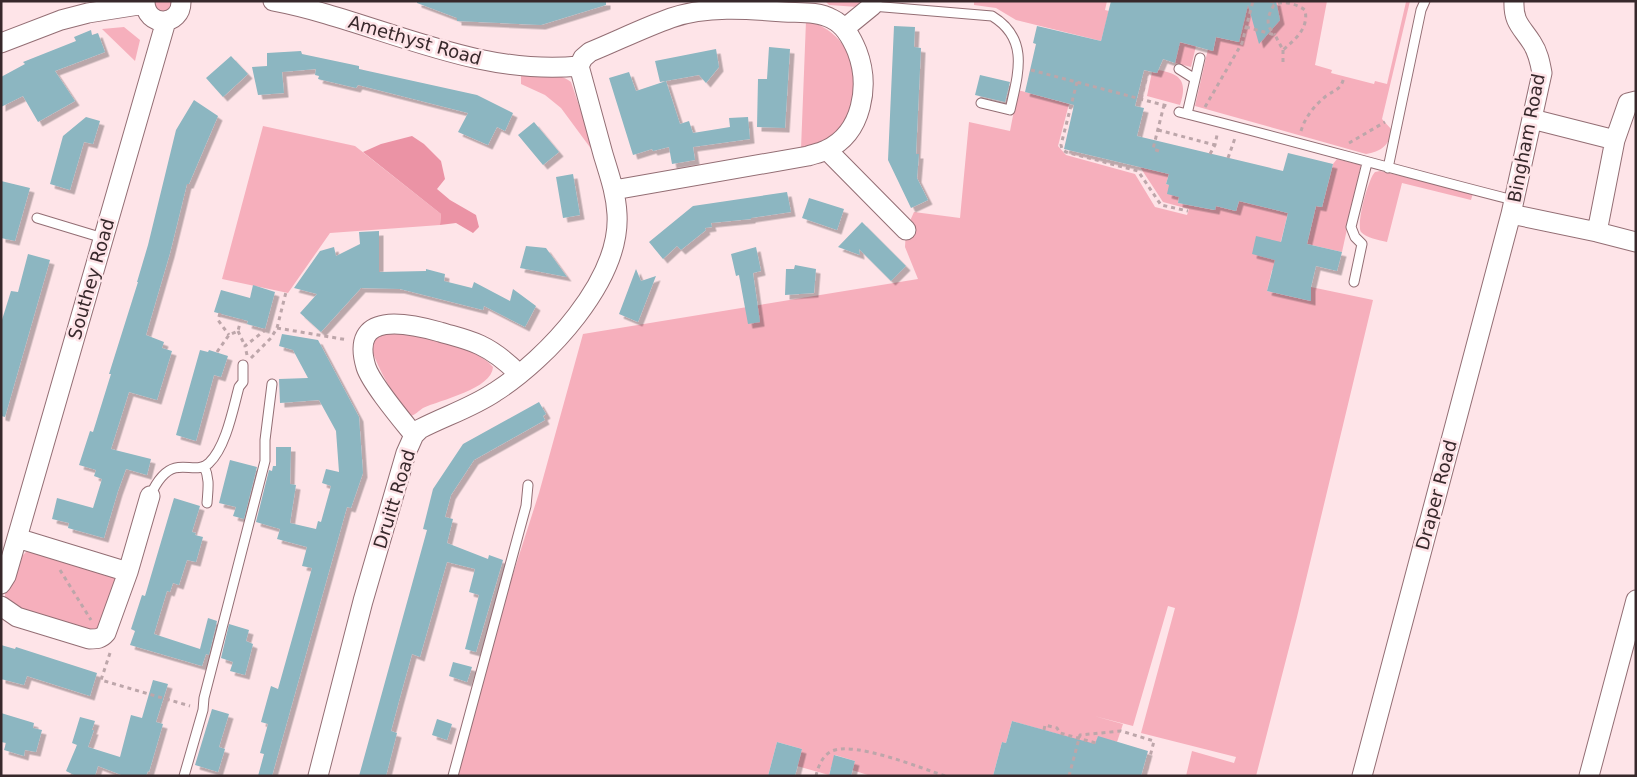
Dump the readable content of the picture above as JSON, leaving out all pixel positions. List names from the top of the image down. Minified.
{"streets":{"street":["Amethyst Road","Bingham Road","Southey Road","Draper Road","Druitt Road"]},"crossings":[["Amethyst Road","Druitt Road"],["Bingham Road","Draper Road"]]}
